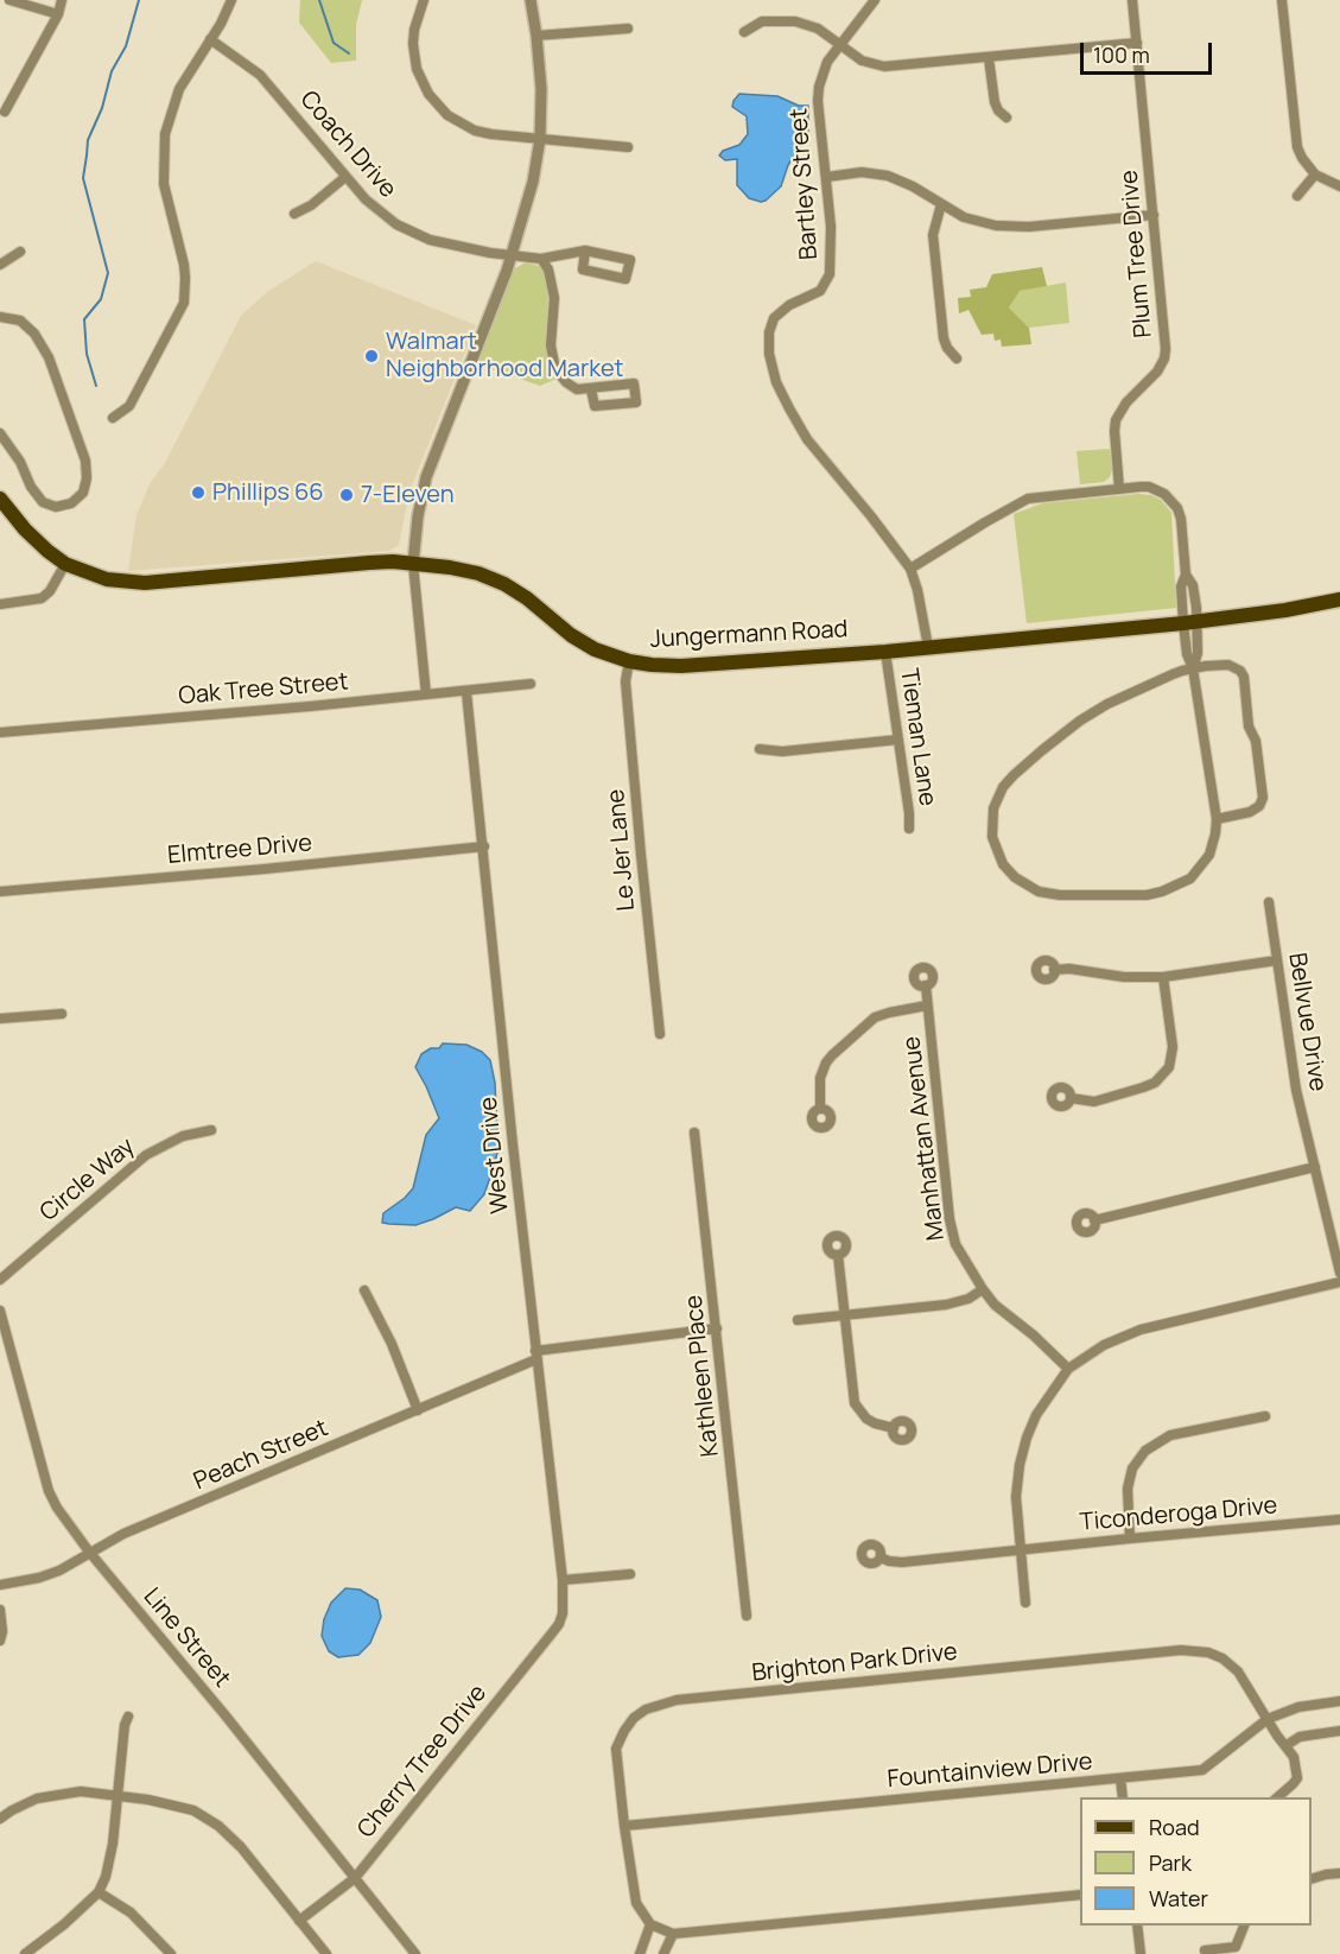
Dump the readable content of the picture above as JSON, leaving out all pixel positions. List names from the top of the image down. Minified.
{"streets":{"main road":["Jungermann Road"],"street":["Coach Drive","Bartley Street","Plum Tree Drive","Oak Tree Street","Tieman Lane","Elmtree Drive","Le Jer Lane","Bellvue Drive","Manhattan Avenue","West Drive","Circle Way","Kathleen Place","Peach Street","Ticonderoga Drive","Line Street","Brighton Park Drive","Cherry Tree Drive","Fountainview Drive"]},"crossings":[["Bartley Street","Jungermann Road"],["Jungermann Road","Tieman Lane"],["Jungermann Road","Le Jer Lane"],["Oak Tree Street","West Drive"],["Elmtree Drive","West Drive"],["West Drive","Peach Street"],["West Drive","Cherry Tree Drive"],["Kathleen Place","Peach Street"],["Peach Street","Line Street"],["Line Street","Cherry Tree Drive"],["Brighton Park Drive","Fountainview Drive"]],"places":["Walmart Neighborhood Market","Phillips 66","7-Eleven"],"legend":["Road","Park","Water"],"scale_bar":"100 m"}
